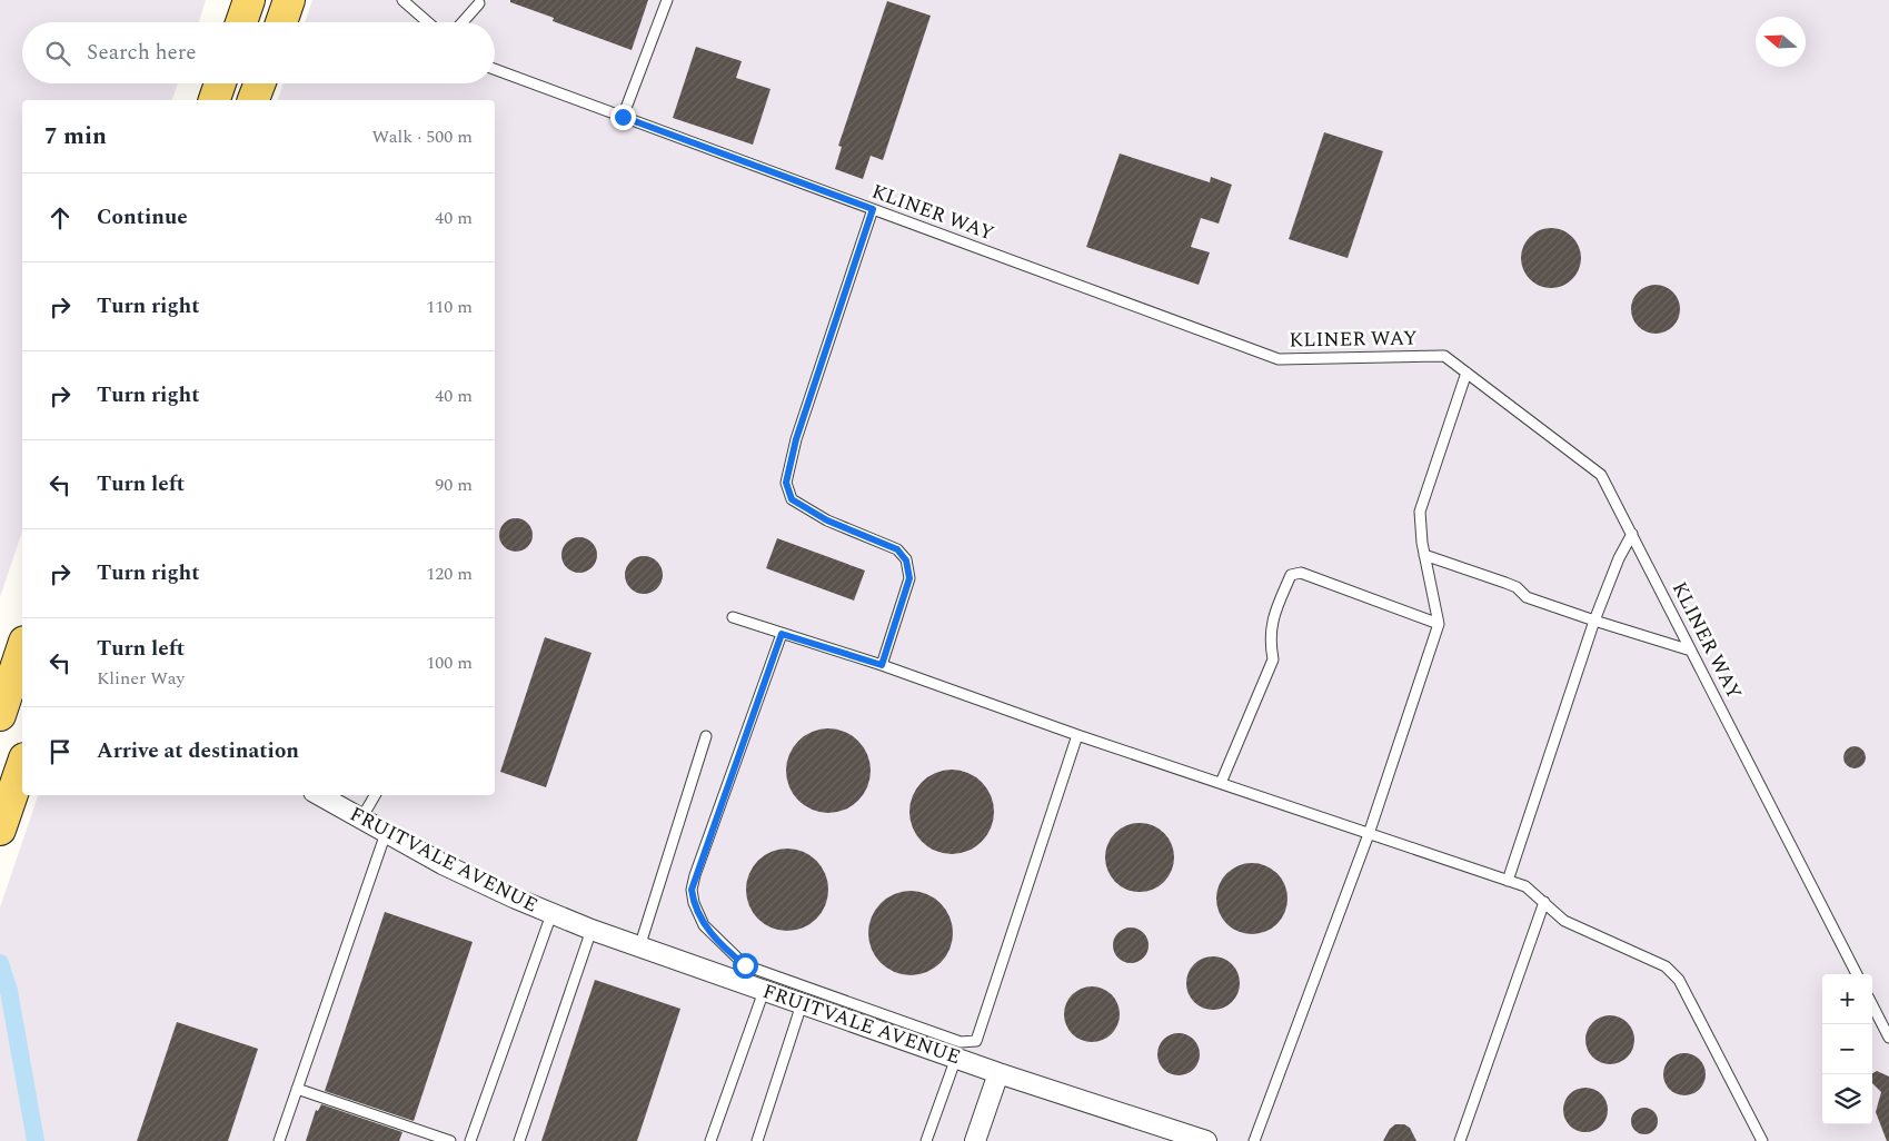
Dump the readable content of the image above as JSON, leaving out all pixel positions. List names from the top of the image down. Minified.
{"streets":{"street":["FRUITVALE AVENUE"],"lane":["KLINER WAY"]},"north":"left","page":{"search":"Search here","heading":["7 min","Walk · 500 m"],"list":[["Continue","40 m"],["Turn right","110 m"],["Turn right","40 m"],["Turn left","90 m"],["Turn right","120 m"],["Turn left","Kliner Way","100 m"],"Arrive at destination"],"map_buttons":["+","−"]}}
